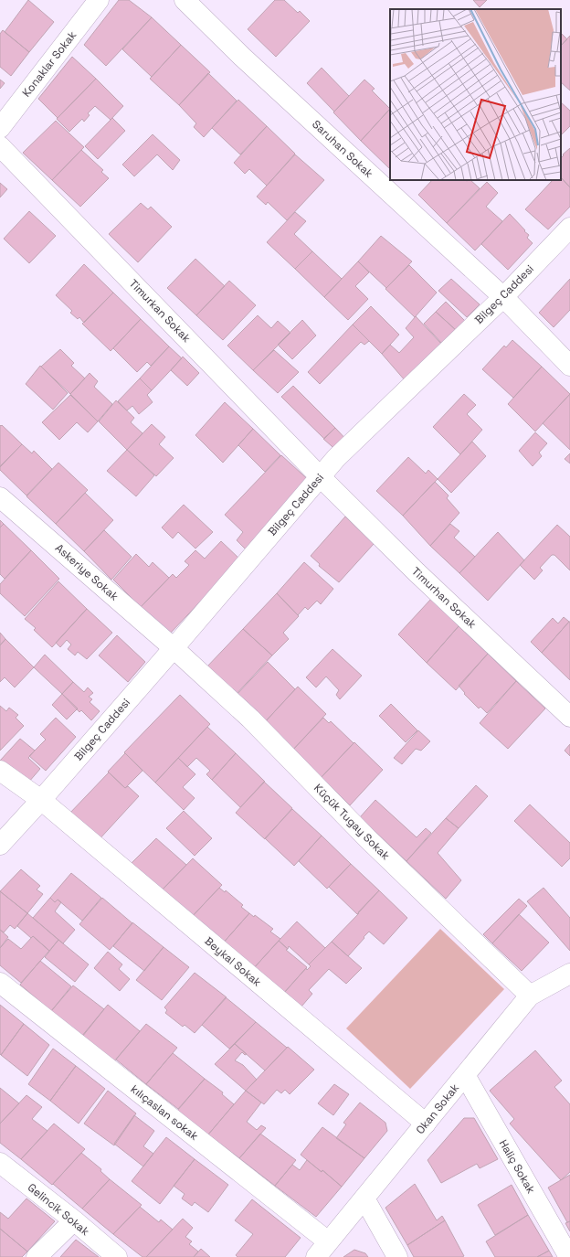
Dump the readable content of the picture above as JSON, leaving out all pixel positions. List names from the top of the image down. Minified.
{"streets":{"street":["Konaklar Sokak","Saruhan Sokak","Bilgeç Caddesi","Timurkan Sokak","Askeriye Sokak","Timurhan Sokak","Küçük Tugay Sokak","Beykal Sokak","Okan Sokak","kılıçaslan sokak","Haliç Sokak","Gelincik Sokak"]},"crossings":[["Saruhan Sokak","Bilgeç Caddesi"],["Bilgeç Caddesi","Timurkan Sokak"],["Bilgeç Caddesi","Askeriye Sokak"],["Bilgeç Caddesi","Timurhan Sokak"],["Bilgeç Caddesi","Küçük Tugay Sokak"],["Bilgeç Caddesi","Beykal Sokak"],["Timurkan Sokak","Timurhan Sokak"],["Askeriye Sokak","Küçük Tugay Sokak"],["Küçük Tugay Sokak","Okan Sokak"],["Beykal Sokak","Okan Sokak"],["Okan Sokak","kılıçaslan sokak"],["Okan Sokak","Haliç Sokak"]]}
